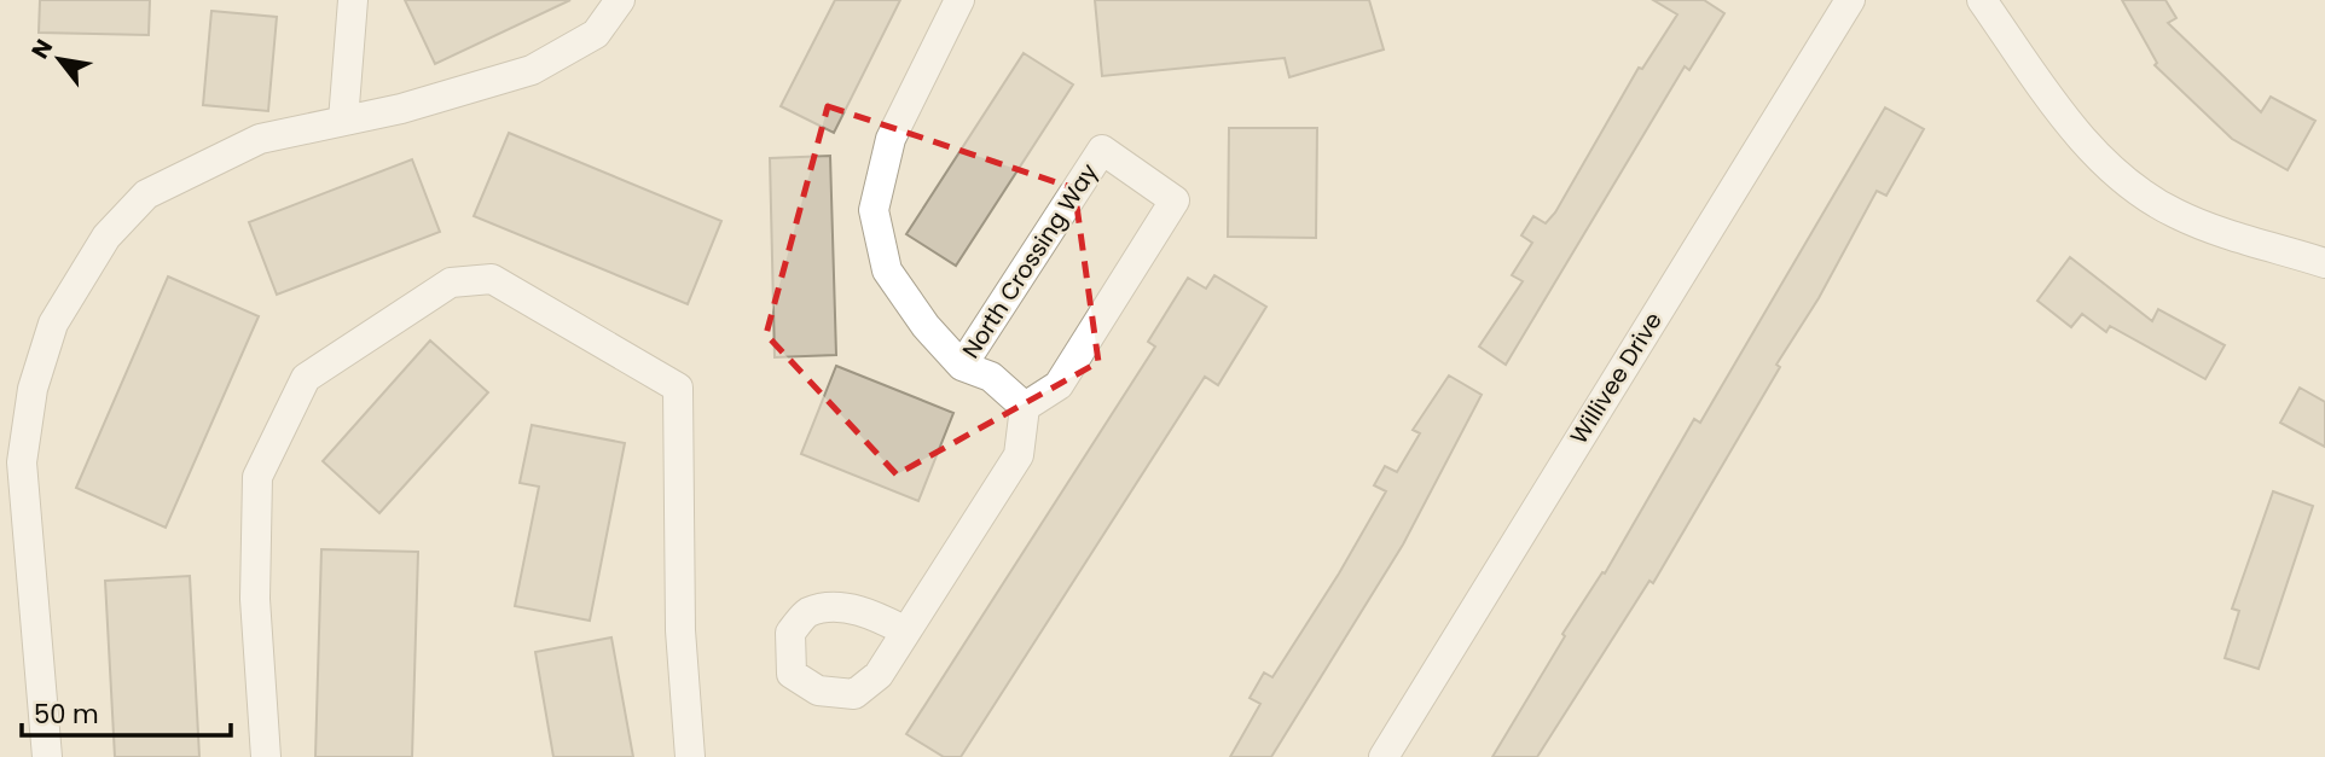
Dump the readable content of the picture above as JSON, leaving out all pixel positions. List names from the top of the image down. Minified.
{"streets":{"street":["North Crossing Way","Willivee Drive"]},"scale_bar":"50 m","north":"top left"}
